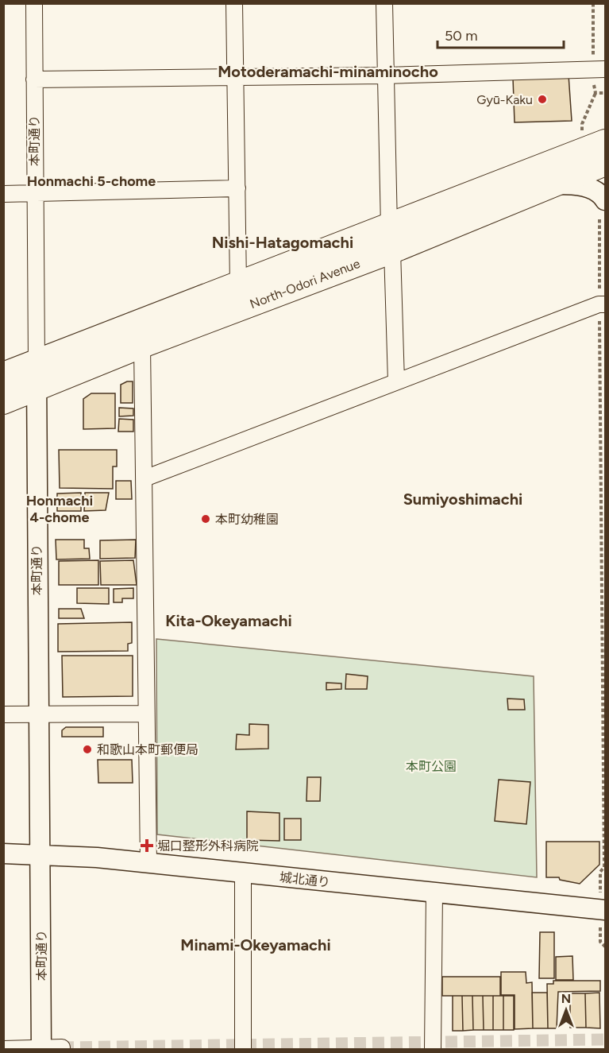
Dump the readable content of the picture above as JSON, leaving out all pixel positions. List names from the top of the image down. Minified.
{"streets":{"highway":["North-Odori Avenue"],"street":["本町通り","城北通り"]},"crossings":[["本町通り","North-Odori Avenue"],["本町通り","城北通り"]],"districts":["Motoderamachi-minaminocho","Honmachi 5-chome","Nishi-Hatagomachi","Sumiyoshimachi","Honmachi 4-chome","Kita-Okeyamachi","Minami-Okeyamachi"],"parks":["本町公園"],"places":{"other":["Gyū-Kaku","本町幼稚園","和歌山本町郵便局"],"health":["堀口整形外科病院"]},"scale_bar":"50 m","north":"top"}
